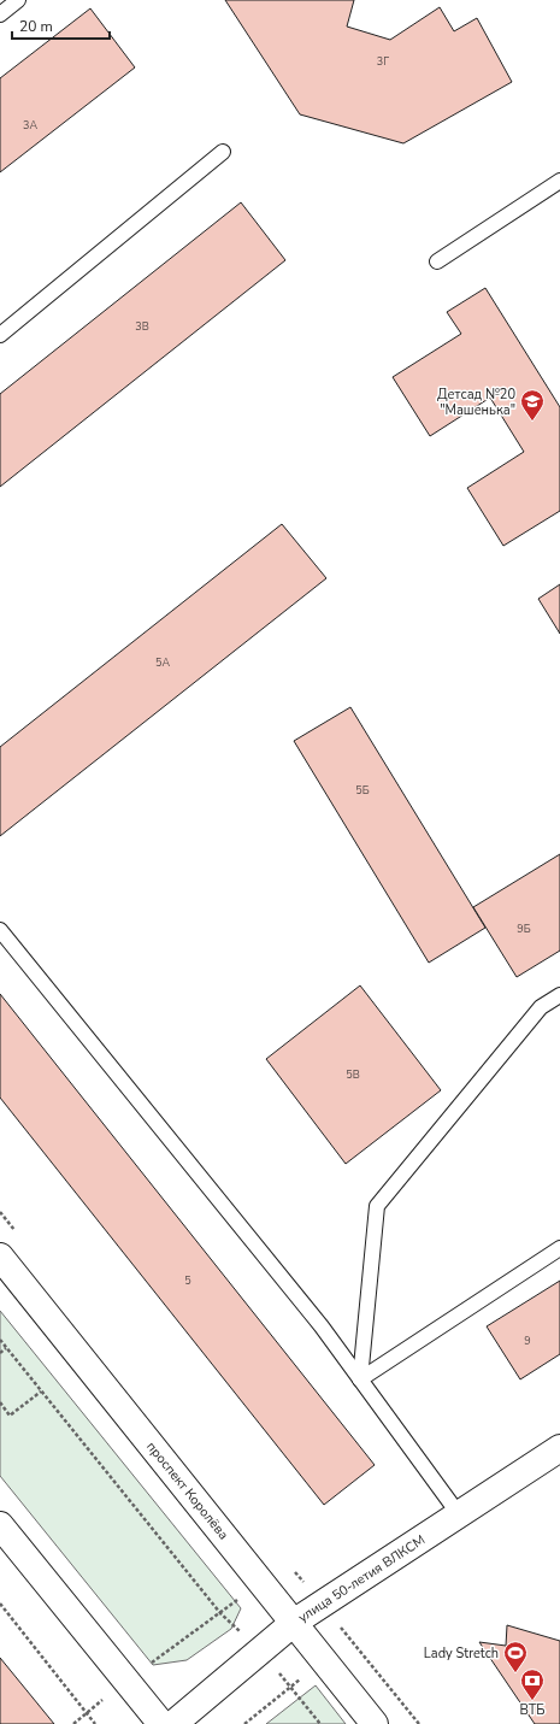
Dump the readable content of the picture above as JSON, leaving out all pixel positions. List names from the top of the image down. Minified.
{"streets":{"main road":["проспект Королёва","улица 50-летия ВЛКСМ"]},"crossings":[["проспект Королёва","улица 50-летия ВЛКСМ"]],"places":{"school or university":["Детсад №20 \"Машенька\""],"sports":["Lady Stretch"],"bank":["ВТБ"]},"house_numbers":["3Г","3А","3В","5А","5Б","9Б","5В","5","9"],"scale_bar":"20 m"}
